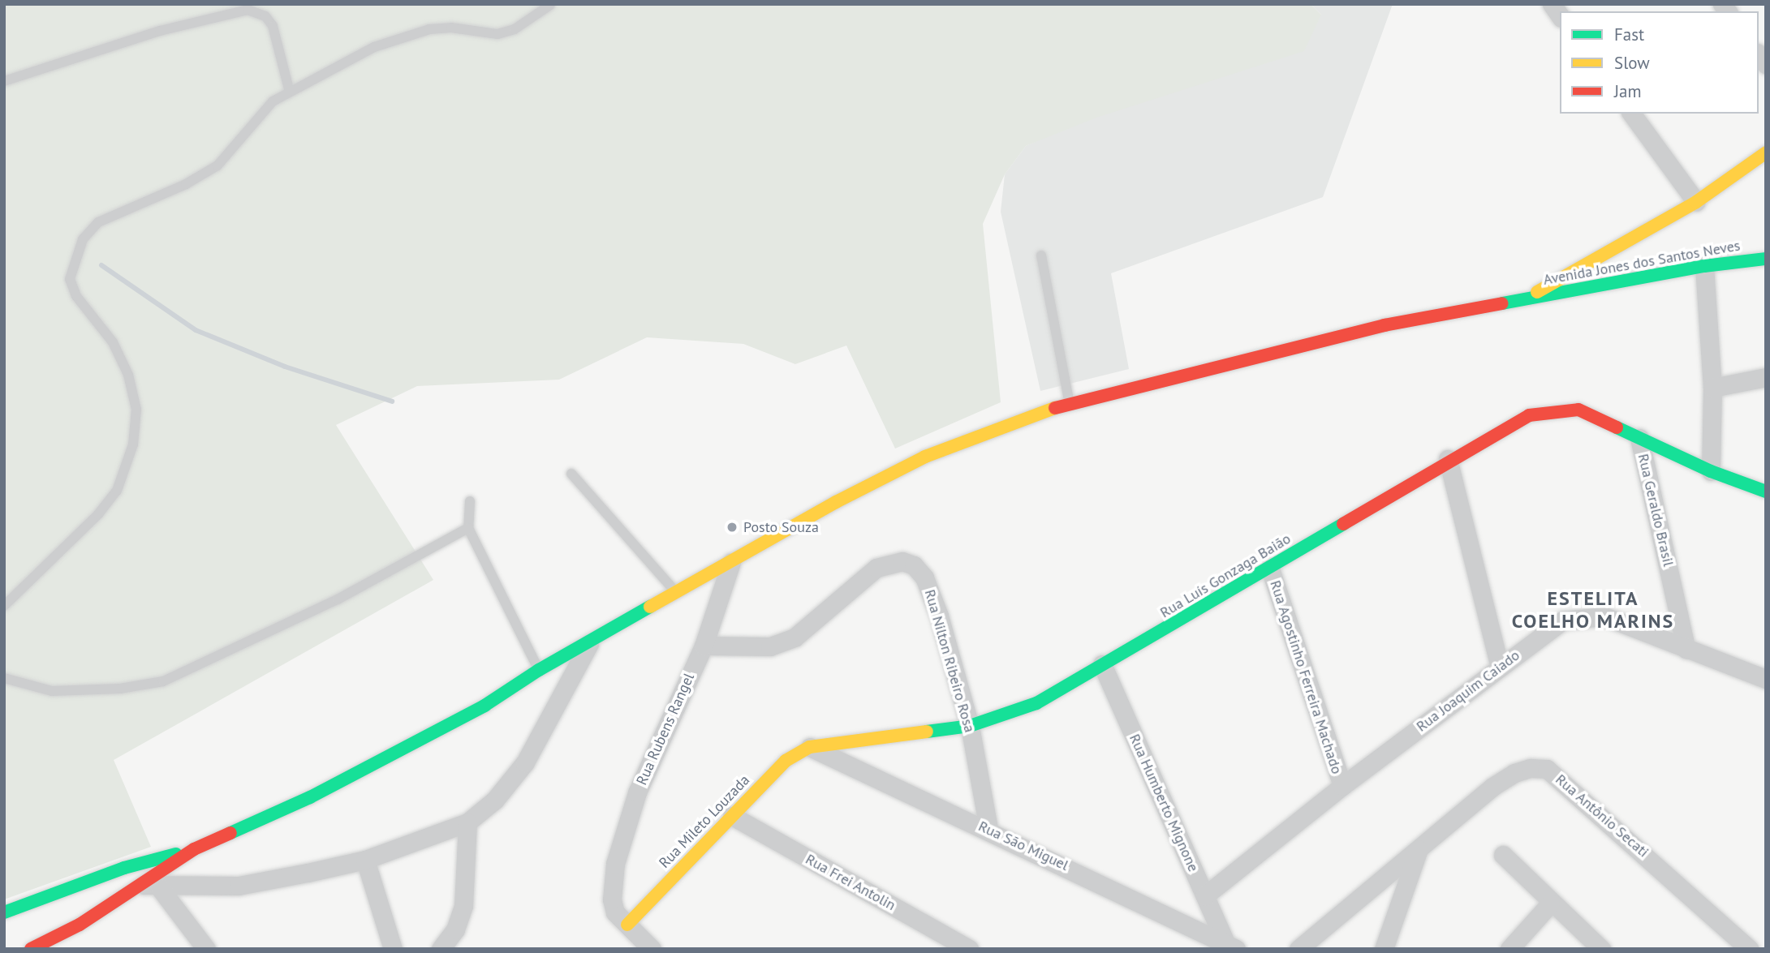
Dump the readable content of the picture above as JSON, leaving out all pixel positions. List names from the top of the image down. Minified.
{"streets":{"main road":["Avenida Jones dos Santos Neves","Rua Luís Gonzaga Baião","Rua Mileto Louzada"],"street":["Rua Geraldo Brasil","Rua Nilton Ribeiro Rosa","Rua Agostinho Ferreira Machado","Rua Joaquim Caiado","Rua Rubens Rangel","Rua Humberto Mignone","Rua Antônio Secati","Rua São Miguel","Rua Frei Antolin"]},"crossings":[["Avenida Jones dos Santos Neves","Rua Rubens Rangel"],["Rua Geraldo Brasil","Rua Luís Gonzaga Baião"],["Rua Geraldo Brasil","Rua Joaquim Caiado"],["Rua Luís Gonzaga Baião","Rua Nilton Ribeiro Rosa"],["Rua Luís Gonzaga Baião","Rua Agostinho Ferreira Machado"],["Rua Luís Gonzaga Baião","Rua Humberto Mignone"],["Rua Luís Gonzaga Baião","Rua Mileto Louzada"],["Rua Luís Gonzaga Baião","Rua São Miguel"],["Rua Nilton Ribeiro Rosa","Rua Rubens Rangel"],["Rua Nilton Ribeiro Rosa","Rua São Miguel"],["Rua Agostinho Ferreira Machado","Rua Joaquim Caiado"],["Rua Joaquim Caiado","Rua Humberto Mignone"],["Rua Rubens Rangel","Rua Mileto Louzada"],["Rua Humberto Mignone","Rua São Miguel"],["Rua Mileto Louzada","Rua São Miguel"],["Rua Mileto Louzada","Rua Frei Antolin"]],"districts":["ESTELITA COELHO MARINS"],"places":["Posto Souza"],"legend":["Fast","Slow","Jam"]}
